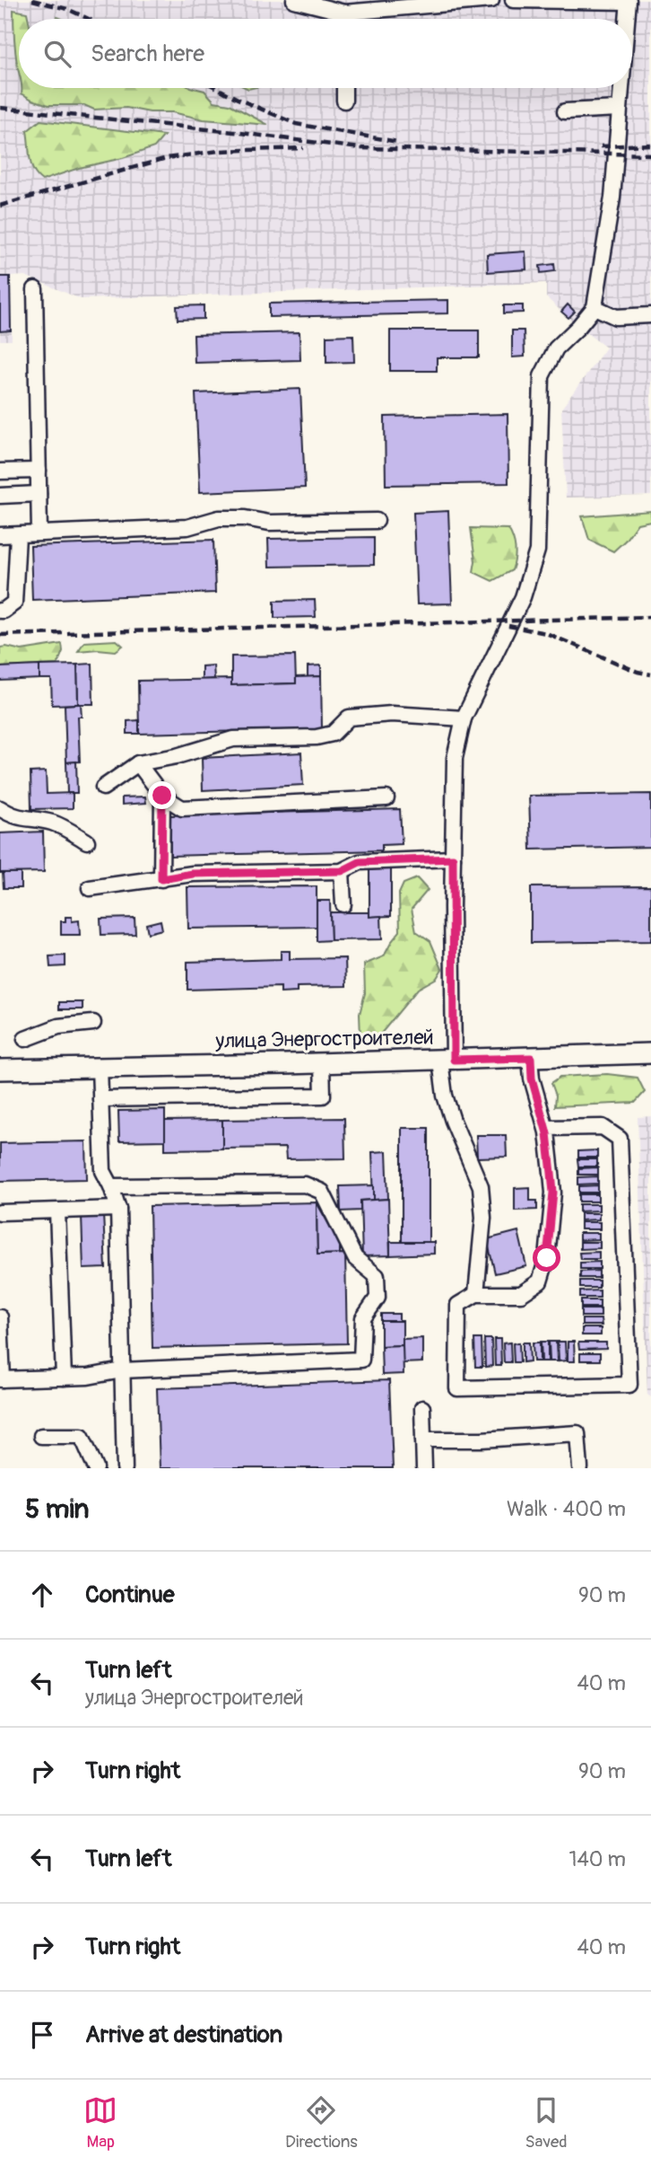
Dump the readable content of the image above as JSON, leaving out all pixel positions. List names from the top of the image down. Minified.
{"streets":{"main road":["улица Энергостроителей"]},"page":{"search":"Search here","heading":["5 min","Walk · 400 m"],"list":[["Continue","90 m"],["Turn left","улица Энергостроителей","40 m"],["Turn right","90 m"],["Turn left","140 m"],["Turn right","40 m"],"Arrive at destination"],"nav":["Map","Directions","Saved"]}}
